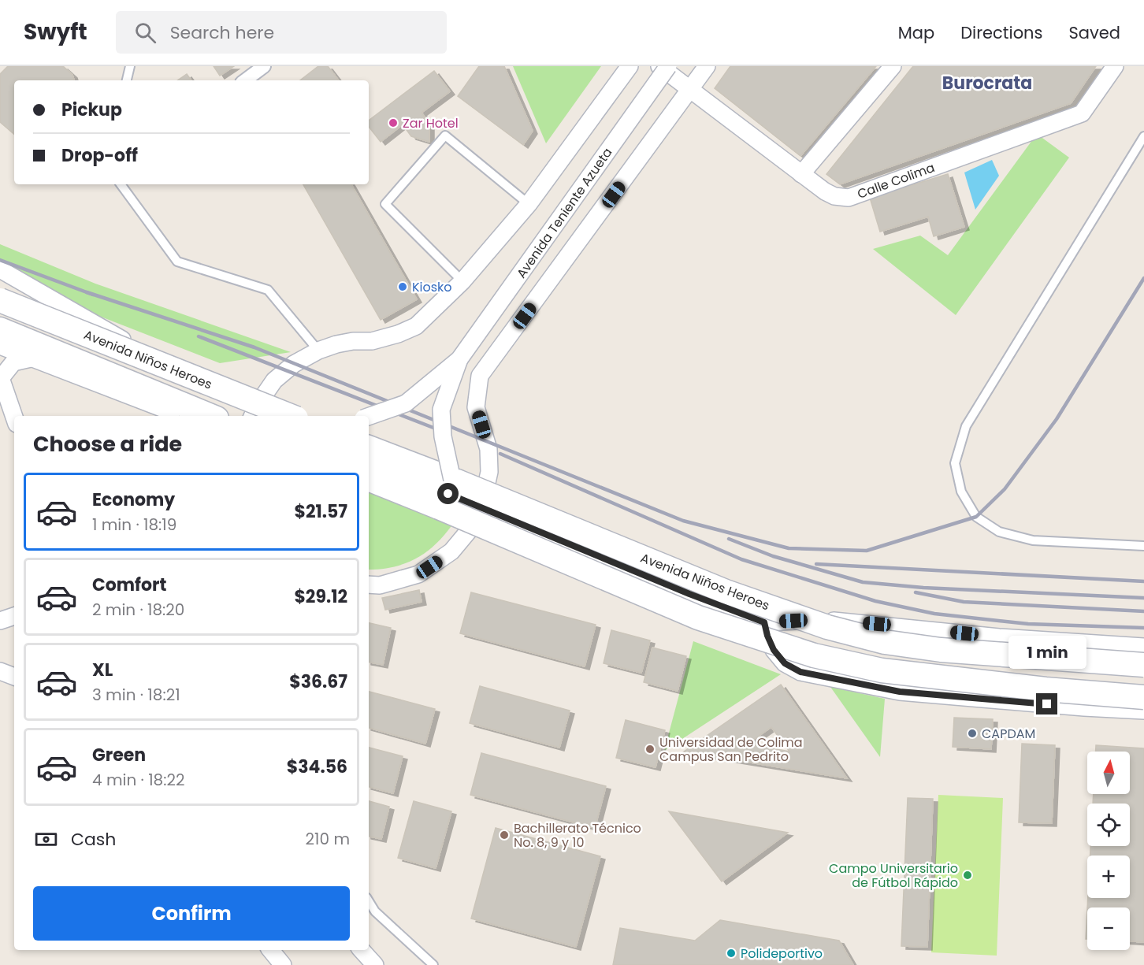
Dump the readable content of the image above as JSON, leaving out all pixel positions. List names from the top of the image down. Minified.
{"streets":{"main road":["Avenida Niños Heroes"],"street":["Calle Colima","Avenida Teniente Azueta"]},"crossings":[["Avenida Teniente Azueta","Avenida Niños Heroes"]],"districts":["Burocrata"],"places":["Zar Hotel","Kiosko","CAPDAM","Universidad de Colima Campus San Pedrito","Bachillerato Técnico No. 8, 9 y 10","Campo Universitario de Fútbol Rápido","Polideportivo"],"north":"top","page":{"header":"Swyft","search":"Search here","nav":["Map","Directions","Saved"],"banner":["Pickup","Drop-off"],"heading":"Choose a ride","list":[{"name":"Economy","note":"1 min · 18:19","value":"$21.57"},{"name":"Comfort","note":"2 min · 18:20","value":"$29.12"},{"name":"XL","note":"3 min · 18:21","value":"$36.67"},{"name":"Green","note":"4 min · 18:22","value":"$34.56"}],"bubble":"1 min","map_buttons":["+","−"],"pay":["Cash","210 m"],"buttons":"Confirm"}}
